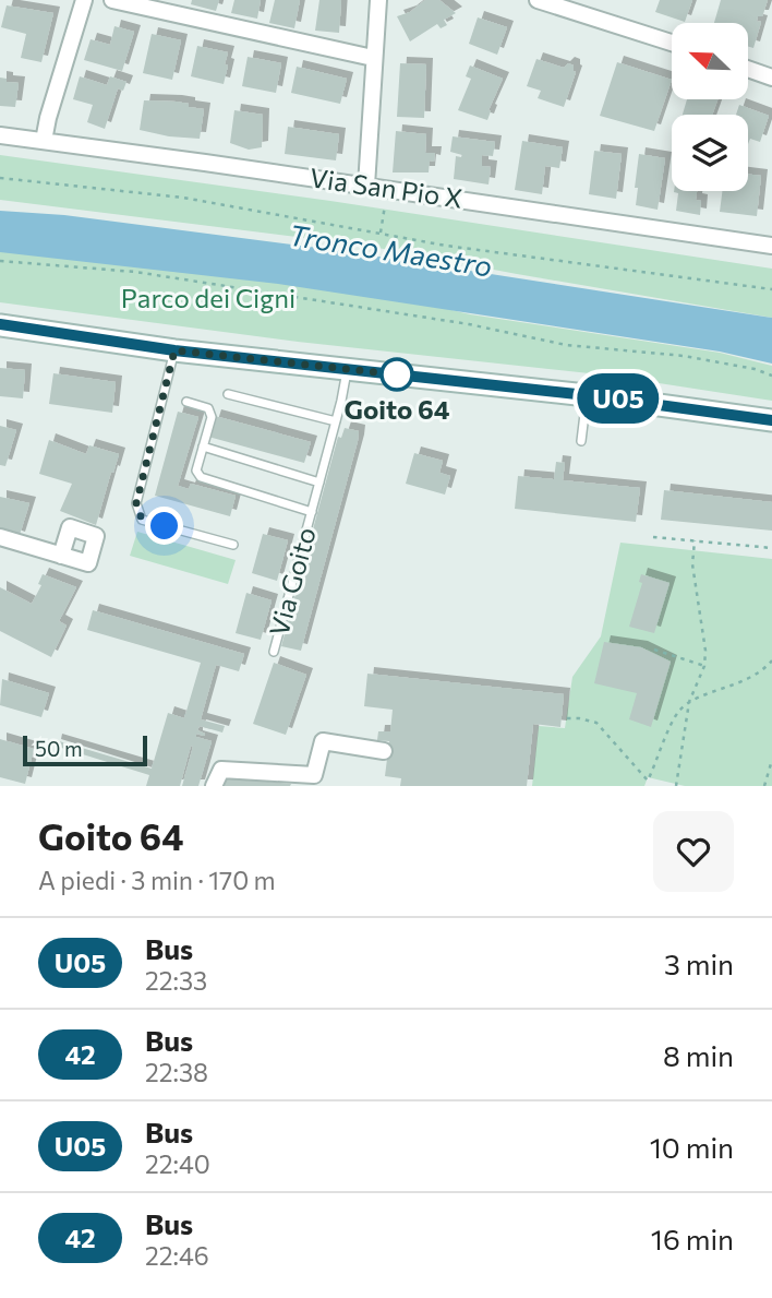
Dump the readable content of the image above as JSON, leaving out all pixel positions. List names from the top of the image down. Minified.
{"streets":{"street":["Via San Pio X"],"lane":["Via Goito"]},"water":["Tronco Maestro"],"parks":["Parco dei Cigni"],"places":["Goito 64"],"lines":["bus line U05"],"scale_bar":"50 m","north":"top left","page":{"on_map":"U05","scale":"50 m","heading":["Goito 64","A piedi · 3 min · 170 m"],"list":[{"mark":"U05","name":"Bus","note":"22:33","value":"3 min"},{"mark":"42","name":"Bus","note":"22:38","value":"8 min"},{"mark":"U05","name":"Bus","note":"22:40","value":"10 min"},{"mark":"42","name":"Bus","note":"22:46","value":"16 min"}]}}
